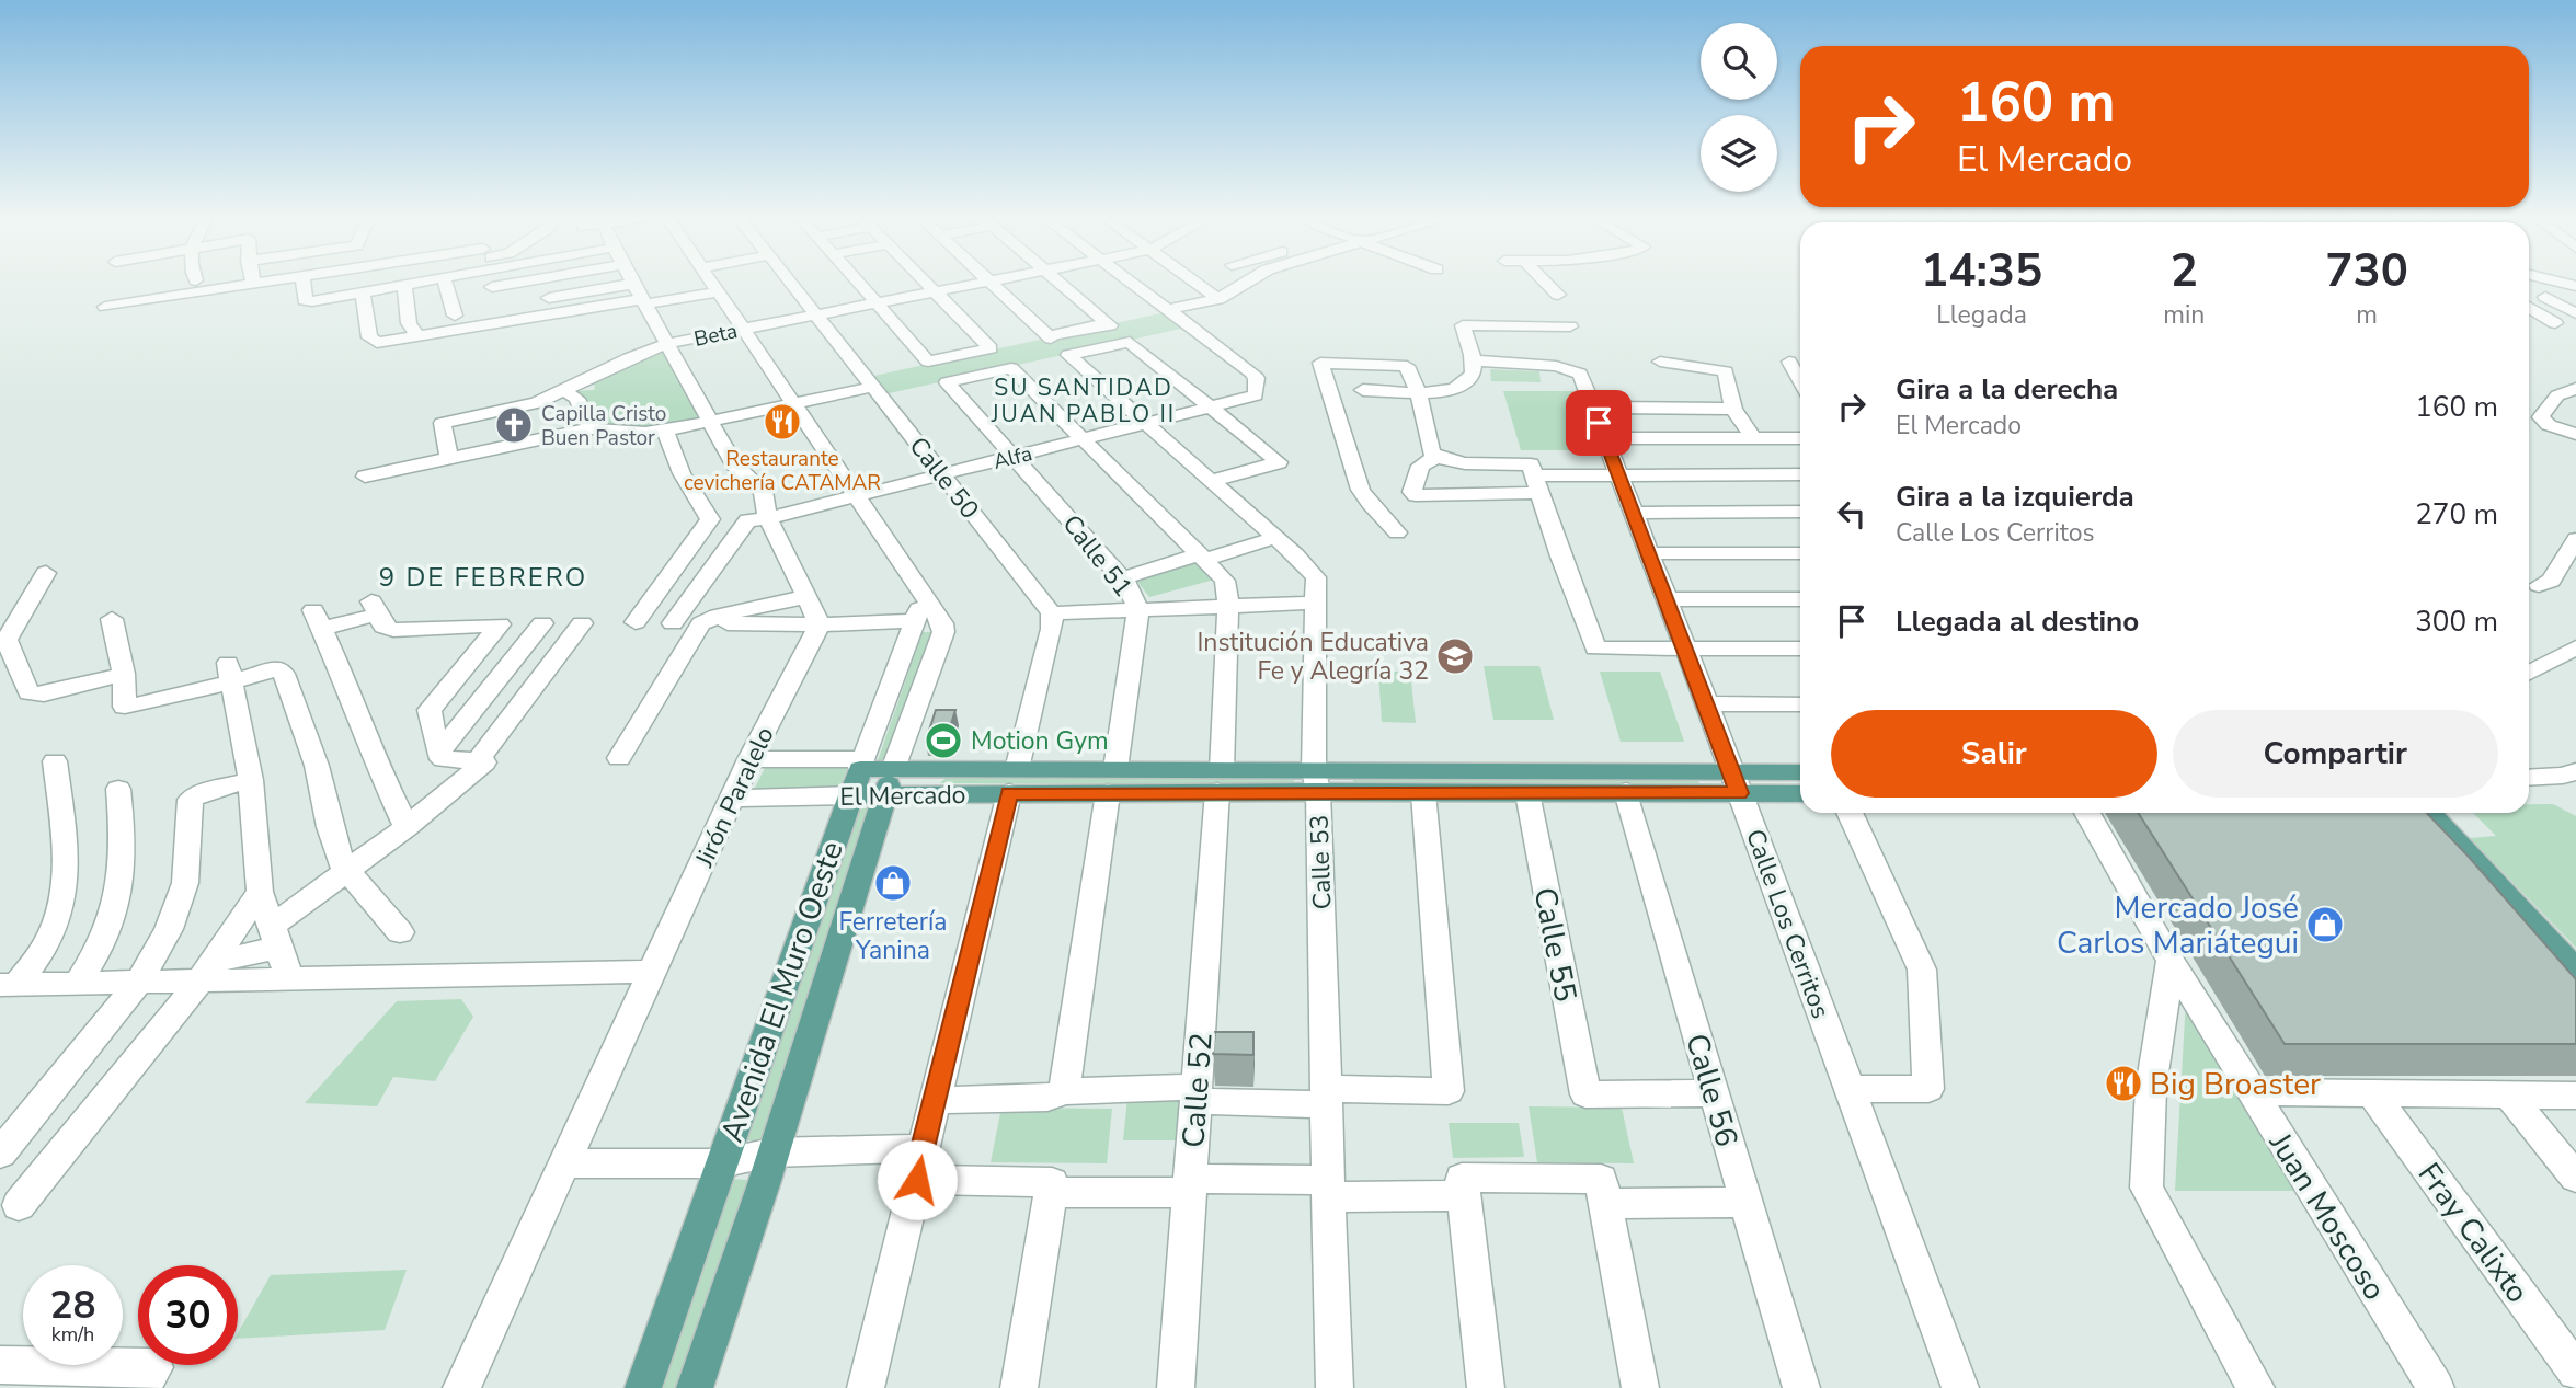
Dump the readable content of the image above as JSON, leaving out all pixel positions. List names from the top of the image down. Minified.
{"streets":{"main road":["El Mercado","Avenida El Muro Oeste"],"street":["Beta","Alfa","Calle 50","Calle 51","Jirón Paralelo","Calle 53","Calle Los Cerritos","Calle 55","Calle 52","Calle 56","Juan Moscoso","Fray Calixto"]},"crossings":[["Beta","Calle 50"],["Beta","Avenida El Muro Oeste"],["Alfa","Calle 50"],["Alfa","Calle 51"],["Alfa","Calle 53"],["Alfa","Avenida El Muro Oeste"],["Alfa","Calle 52"],["Calle 51","El Mercado"],["Calle 51","Calle 52"],["El Mercado","Jirón Paralelo"],["El Mercado","Calle 53"],["El Mercado","Calle Los Cerritos"],["El Mercado","Calle 55"],["El Mercado","Avenida El Muro Oeste"],["El Mercado","Calle 52"],["El Mercado","Calle 56"],["Calle 55","Calle 56"]],"districts":["SU SANTIDAD JUAN PABLO II","9 DE FEBRERO"],"places":{"restaurant":["Restaurante cevichería CATAMAR","Big Broaster"],"church":["Capilla Cristo Buen Pastor"],"school or university":["Institución Educativa Fe y Alegría 32"],"sports":["Motion Gym"],"shop":["Ferretería Yanina","Mercado José Carlos Mariátegui"]},"page":{"turn":["160 m","El Mercado"],"eta":["14:35","Llegada","2","min","730","m"],"list":[{"name":"Gira a la derecha","note":"El Mercado","value":"160 m"},{"name":"Gira a la izquierda","note":"Calle Los Cerritos","value":"270 m"},{"name":"Llegada al destino","value":"300 m"}],"buttons":["Salir","Compartir"],"speed":"28 km/h","limit":"30"}}
